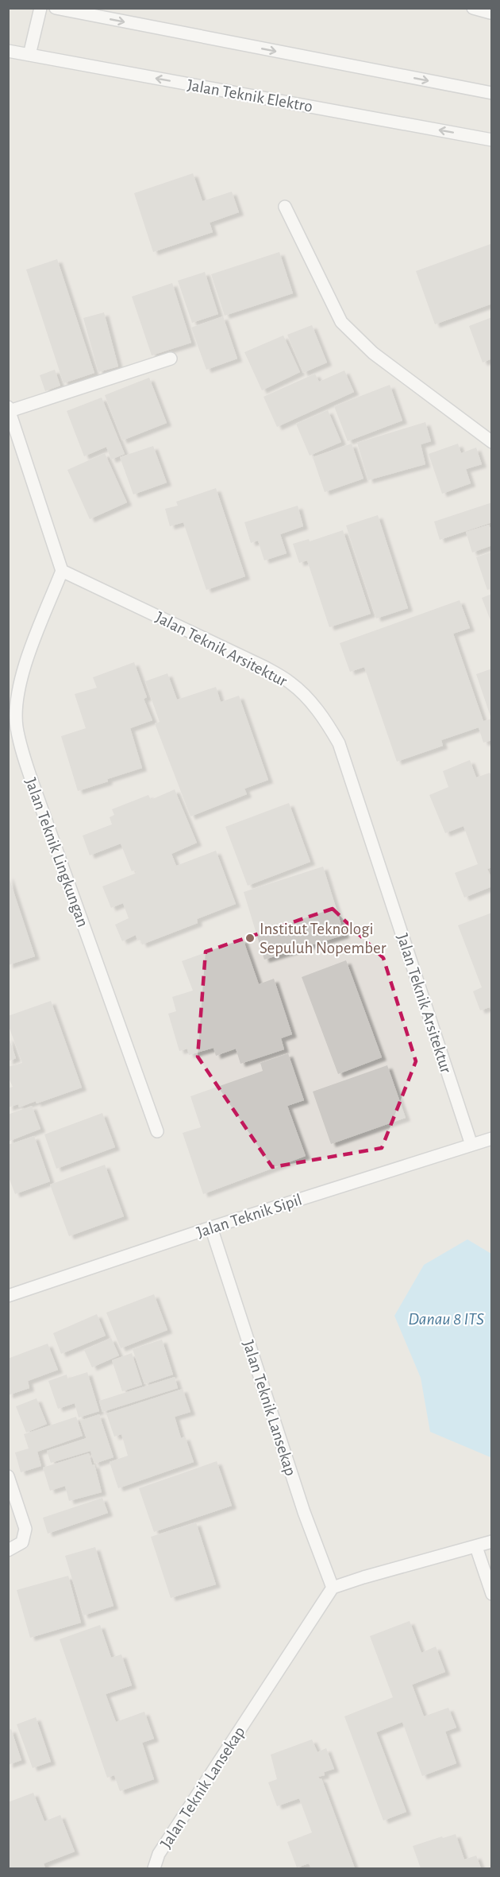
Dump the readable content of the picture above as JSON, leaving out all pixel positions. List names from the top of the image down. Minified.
{"streets":{"lane":["Jalan Teknik Elektro","Jalan Teknik Arsitektur","Jalan Teknik Lingkungan","Jalan Teknik Sipil","Jalan Teknik Lansekap"]},"crossings":[["Jalan Teknik Arsitektur","Jalan Teknik Lingkungan"],["Jalan Teknik Arsitektur","Jalan Teknik Sipil"],["Jalan Teknik Sipil","Jalan Teknik Lansekap"]],"water":["Danau 8 ITS"],"places":["Institut Teknologi Sepuluh Nopember"]}
